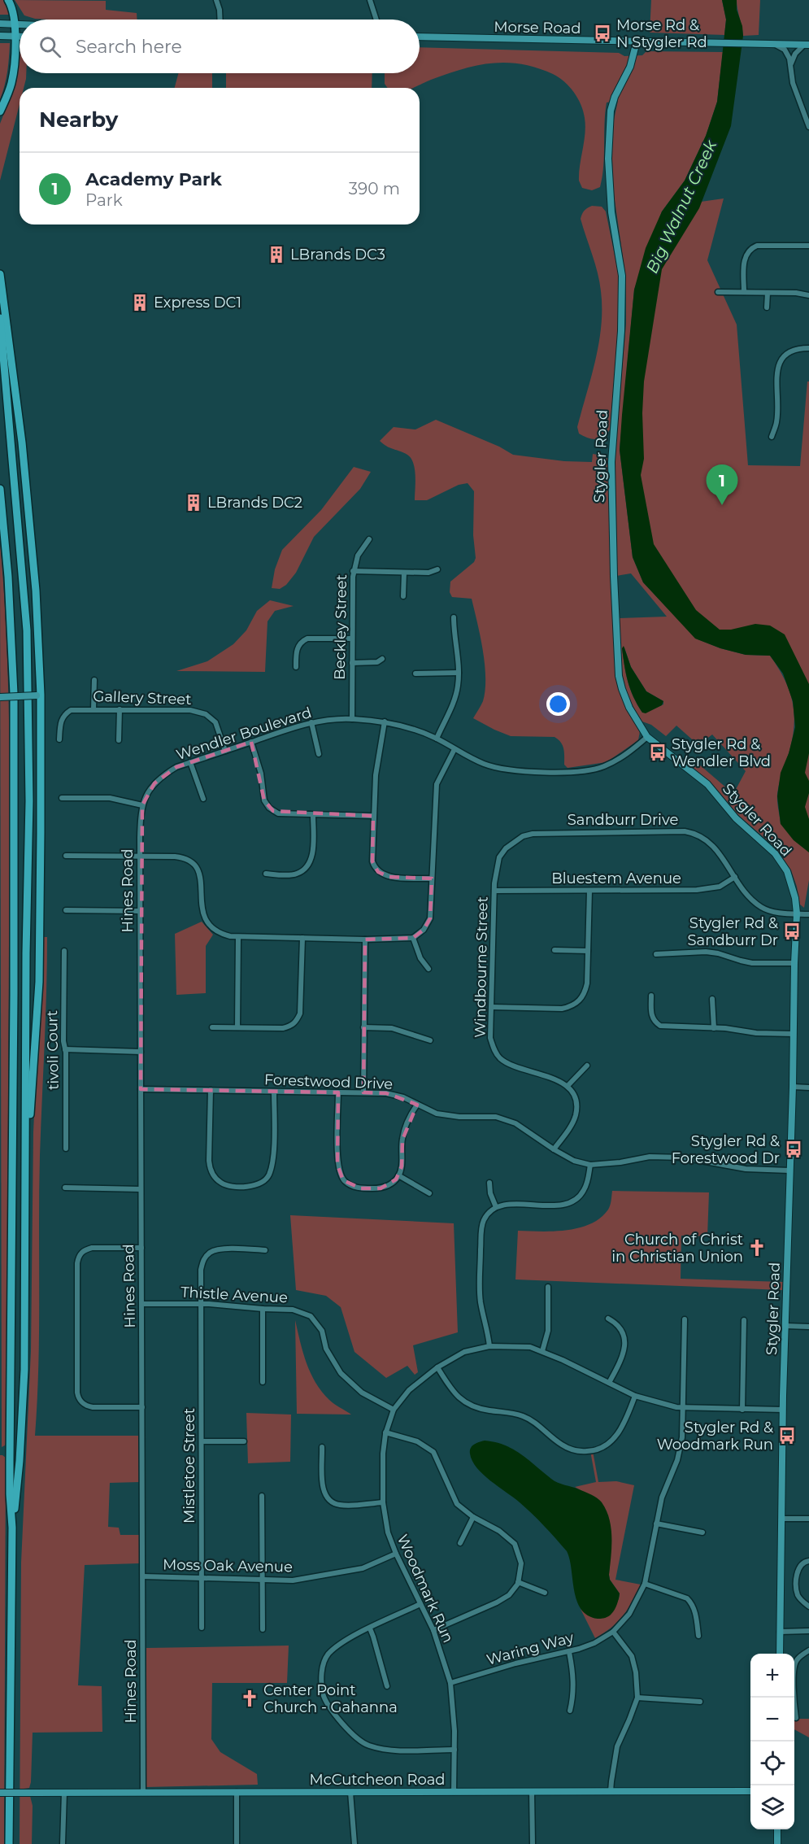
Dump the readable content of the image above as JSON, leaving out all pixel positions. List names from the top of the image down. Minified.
{"streets":{"main road":["Morse Road","Stygler Road","McCutcheon Road"],"street":["Beckley Street","Gallery Street","Wendler Boulevard","Sandburr Drive","Bluestem Avenue","Hines Road","Windbourne Street","tivoli Court","Forestwood Drive","Thistle Avenue","Mistletoe Street","Moss Oak Avenue","Woodmark Run","Waring Way"]},"crossings":[["Morse Road","Stygler Road"],["Stygler Road","Wendler Boulevard"],["Stygler Road","Sandburr Drive"],["Stygler Road","Forestwood Drive"],["Stygler Road","Woodmark Run"],["Beckley Street","Wendler Boulevard"],["Gallery Street","Wendler Boulevard"],["Wendler Boulevard","Hines Road"],["Sandburr Drive","Bluestem Avenue"],["Sandburr Drive","Windbourne Street"],["Bluestem Avenue","Windbourne Street"],["Hines Road","tivoli Court"],["Hines Road","Forestwood Drive"],["Hines Road","Thistle Avenue"],["Hines Road","Moss Oak Avenue"],["Hines Road","McCutcheon Road"],["Thistle Avenue","Mistletoe Street"],["Thistle Avenue","Woodmark Run"],["Mistletoe Street","Moss Oak Avenue"],["Moss Oak Avenue","Woodmark Run"],["Woodmark Run","Waring Way"],["Woodmark Run","McCutcheon Road"]],"water":["Big Walnut Creek"],"places":{"bus stop":["Morse Rd & N Stygler Rd","Stygler Rd & Wendler Blvd","Stygler Rd & Sandburr Dr","Stygler Rd & Forestwood Dr","Stygler Rd & Woodmark Run"],"building":["LBrands DC3","Express DC1","LBrands DC2"],"church":["Church of Christ in Christian Union","Center Point Church - Gahanna"]},"page":{"search":"Search here","heading":"Nearby","list":[{"mark":"1","name":"Academy Park","note":"Park","value":"390 m"}],"pins":"1","map_buttons":["+","−"]}}
